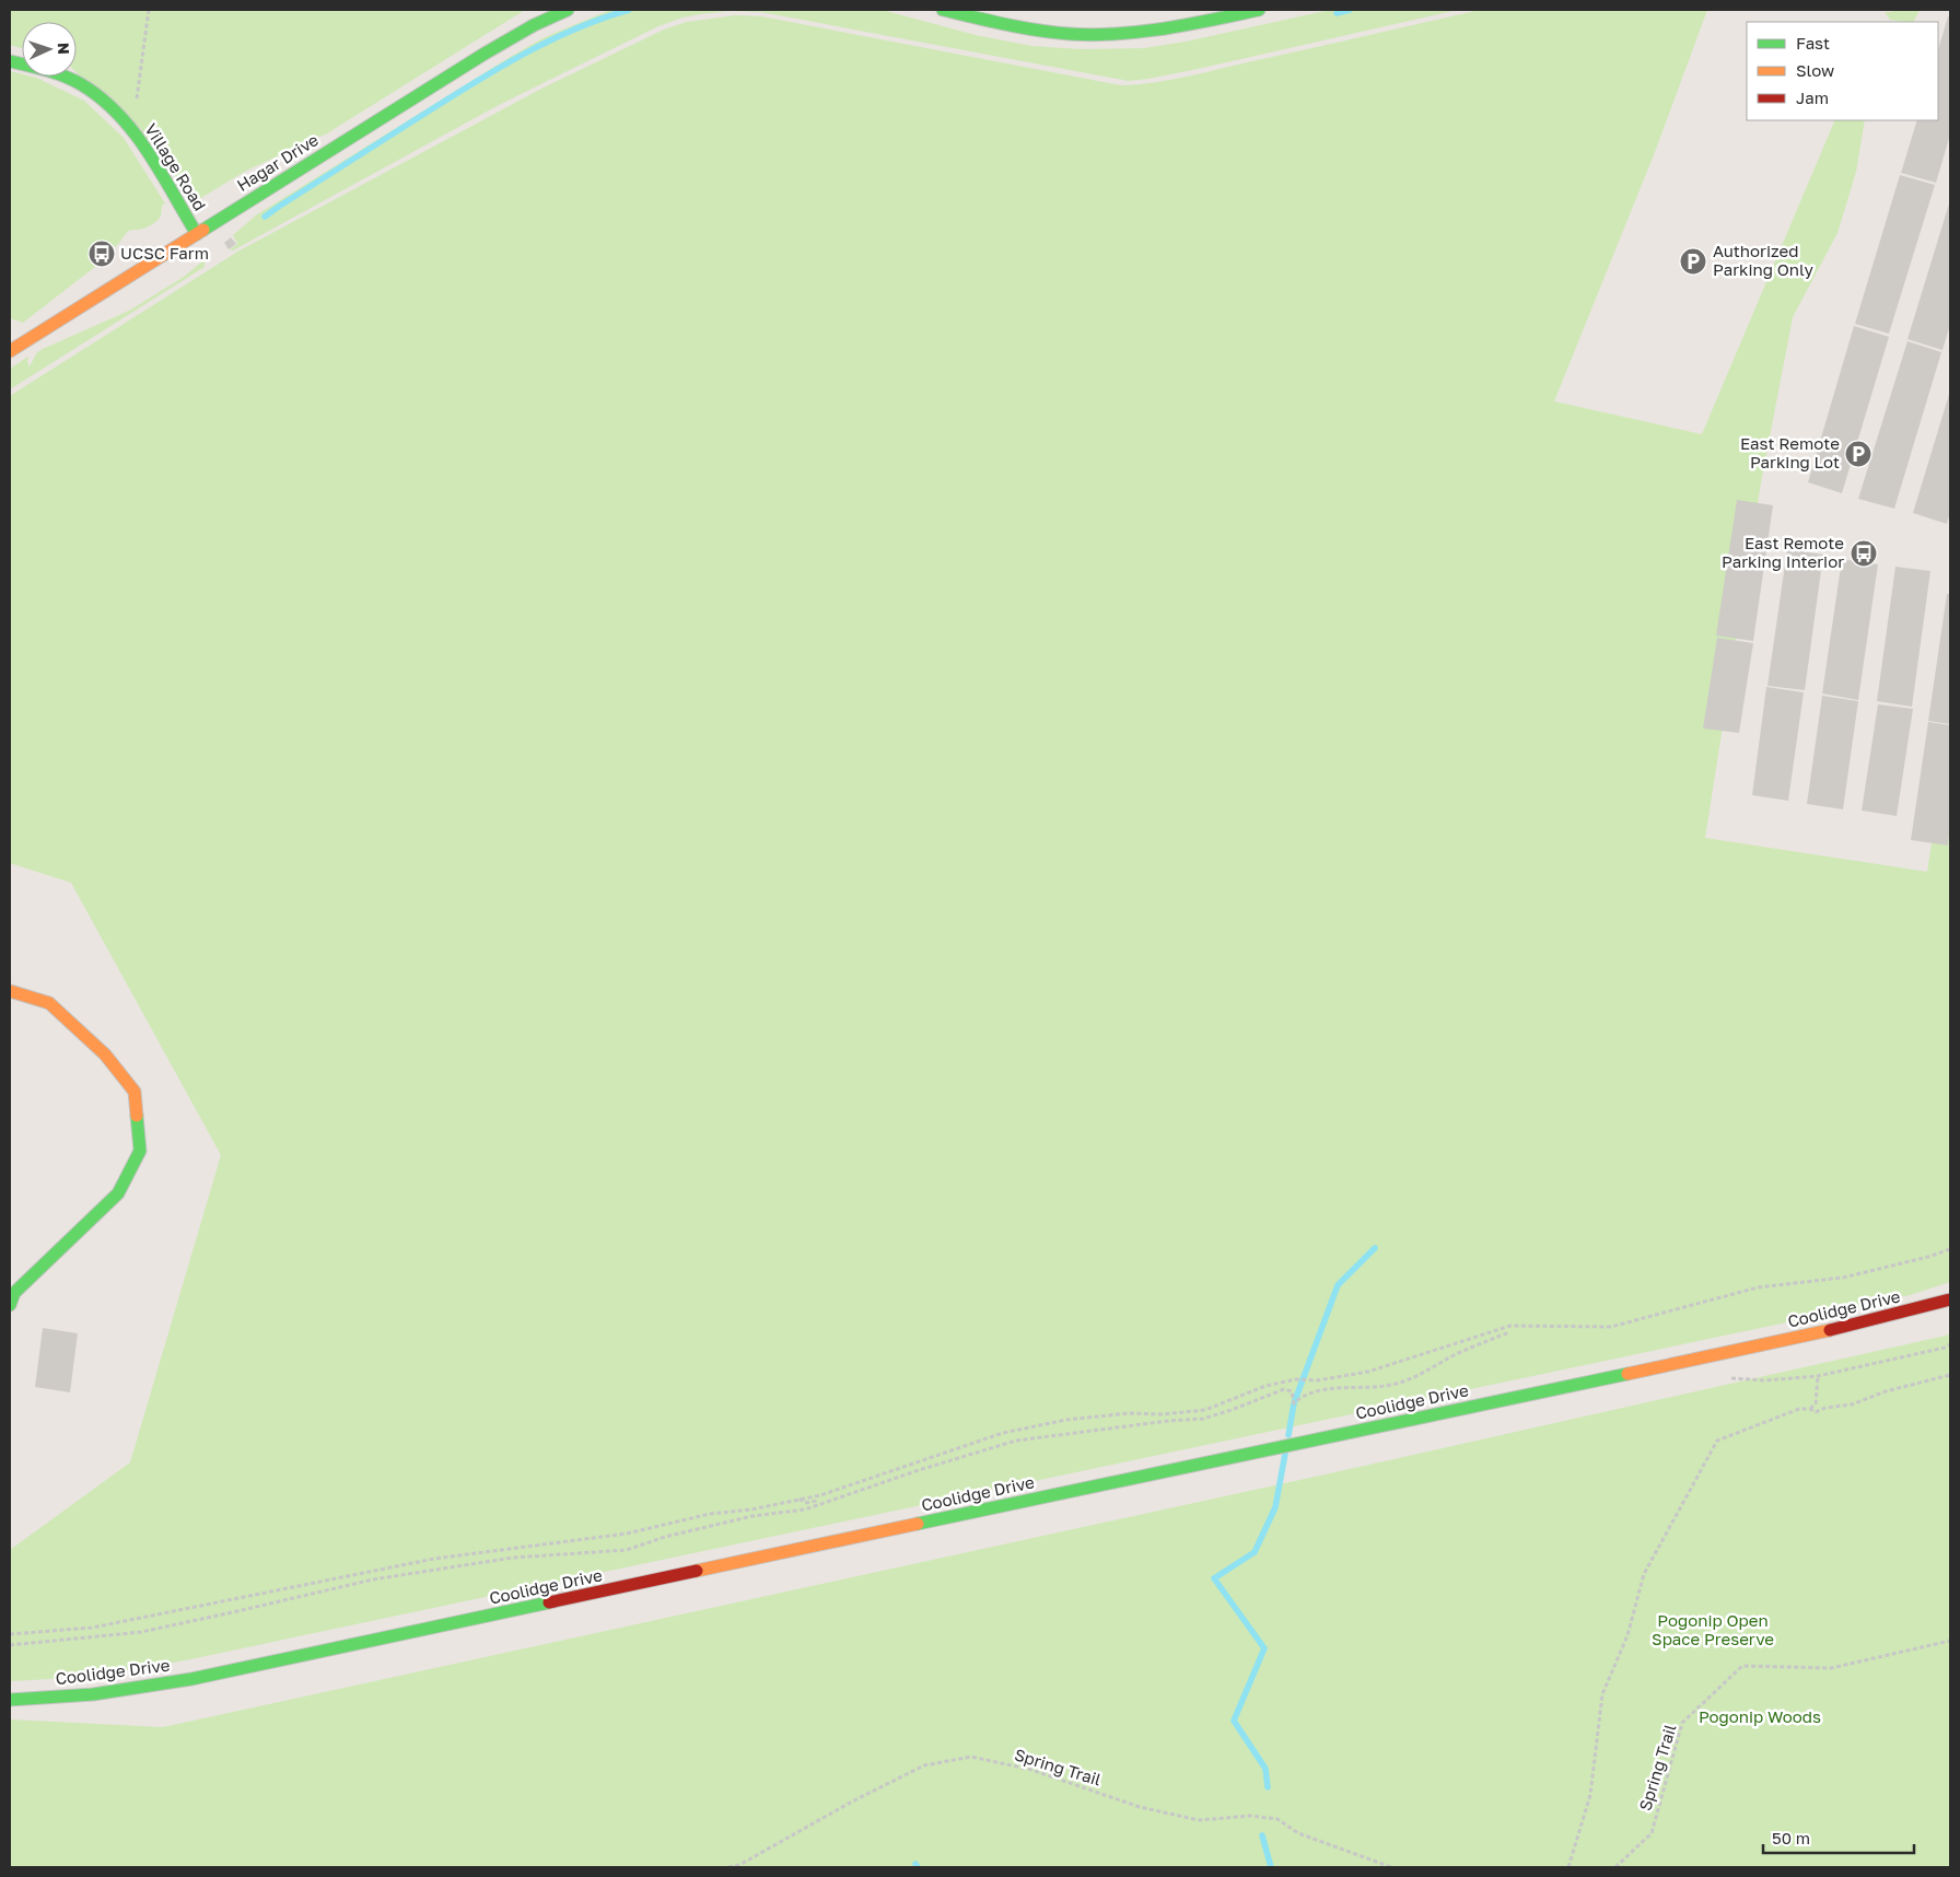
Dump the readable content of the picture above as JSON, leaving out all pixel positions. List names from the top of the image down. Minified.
{"streets":{"street":["Hagar Drive","Village Road","Coolidge Drive"],"path":["Spring Trail"]},"crossings":[["Hagar Drive","Village Road"]],"parks":["Pogonip Open Space Preserve","Pogonip Woods"],"places":{"bus stop":["UCSC Farm","East Remote Parking Interior"],"parking":["Authorized Parking Only","East Remote Parking Lot"]},"legend":["Fast","Slow","Jam"],"scale_bar":"50 m","north":"right"}
